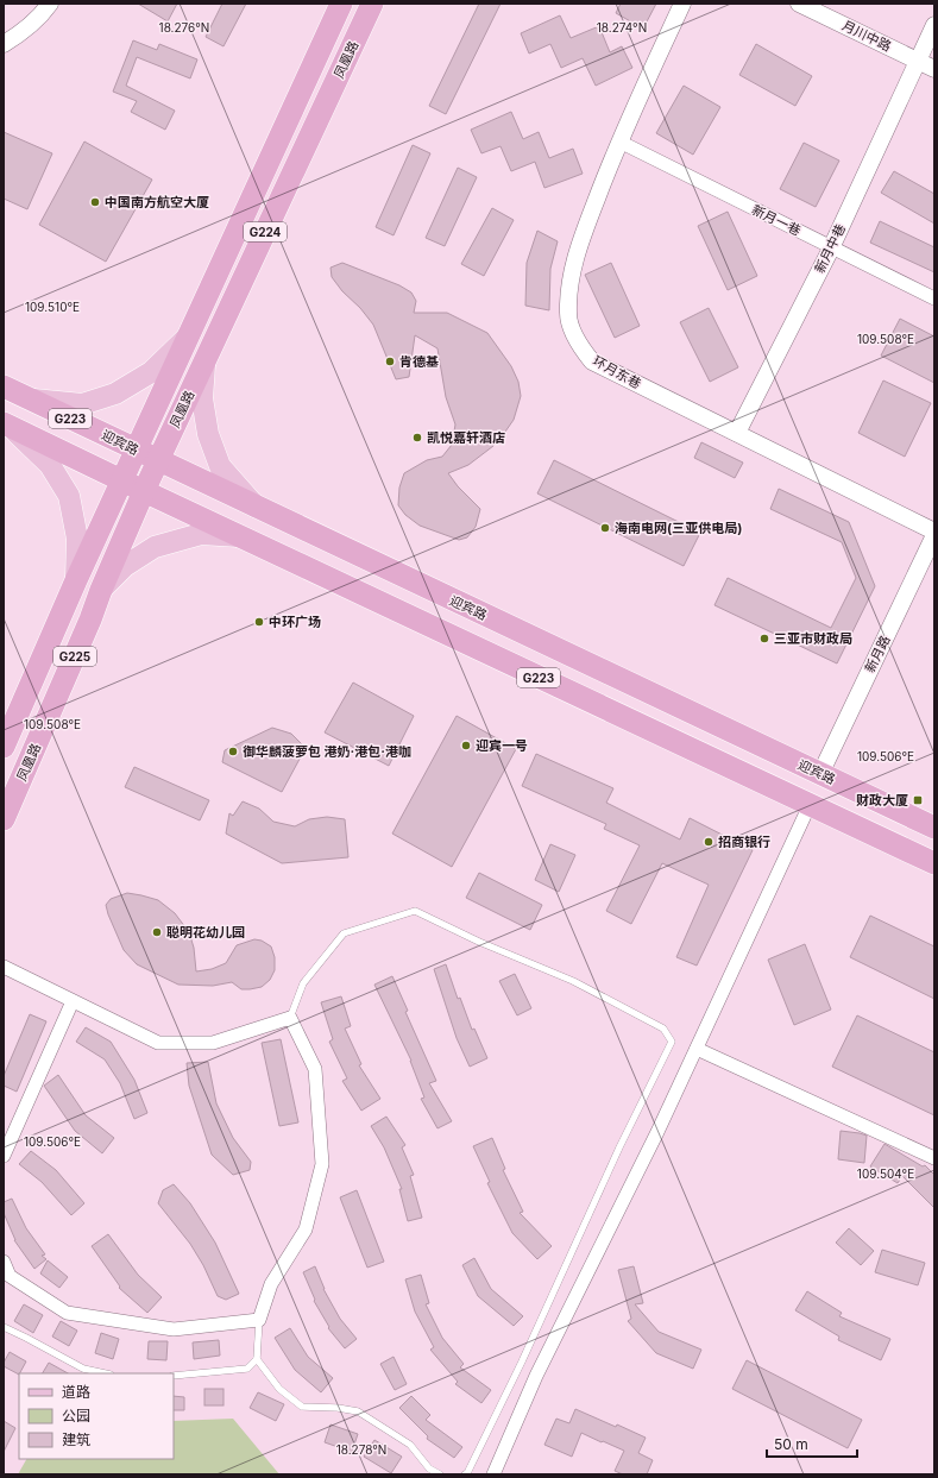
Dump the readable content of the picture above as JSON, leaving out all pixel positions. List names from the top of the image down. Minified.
{"streets":{"highway":["凤凰路","G224","G223","迎宾路","G225"],"street":["月川中路","新月一巷","新月中巷","环月东巷","新月路"]},"crossings":[["月川中路","新月中巷"],["凤凰路","G223"],["凤凰路","迎宾路"],["新月一巷","新月中巷"],["新月一巷","环月东巷"],["新月中巷","环月东巷"],["环月东巷","新月路"],["迎宾路","新月路"]],"places":{"other":["中国南方航空大厦","肯德基","凯悦嘉轩酒店","海南电网(三亚供电局)","中环广场","三亚市财政局","迎宾一号","御华麟菠萝包 港奶·港包·港咖","招商银行","聪明花幼儿园"],"transit":["财政大厦"]},"legend":["道路","公园","建筑"],"scale_bar":"50 m","coordinates":["18.276°N","18.274°N","109.510°E","109.508°E","109.506°E","109.504°E","18.278°N"]}
